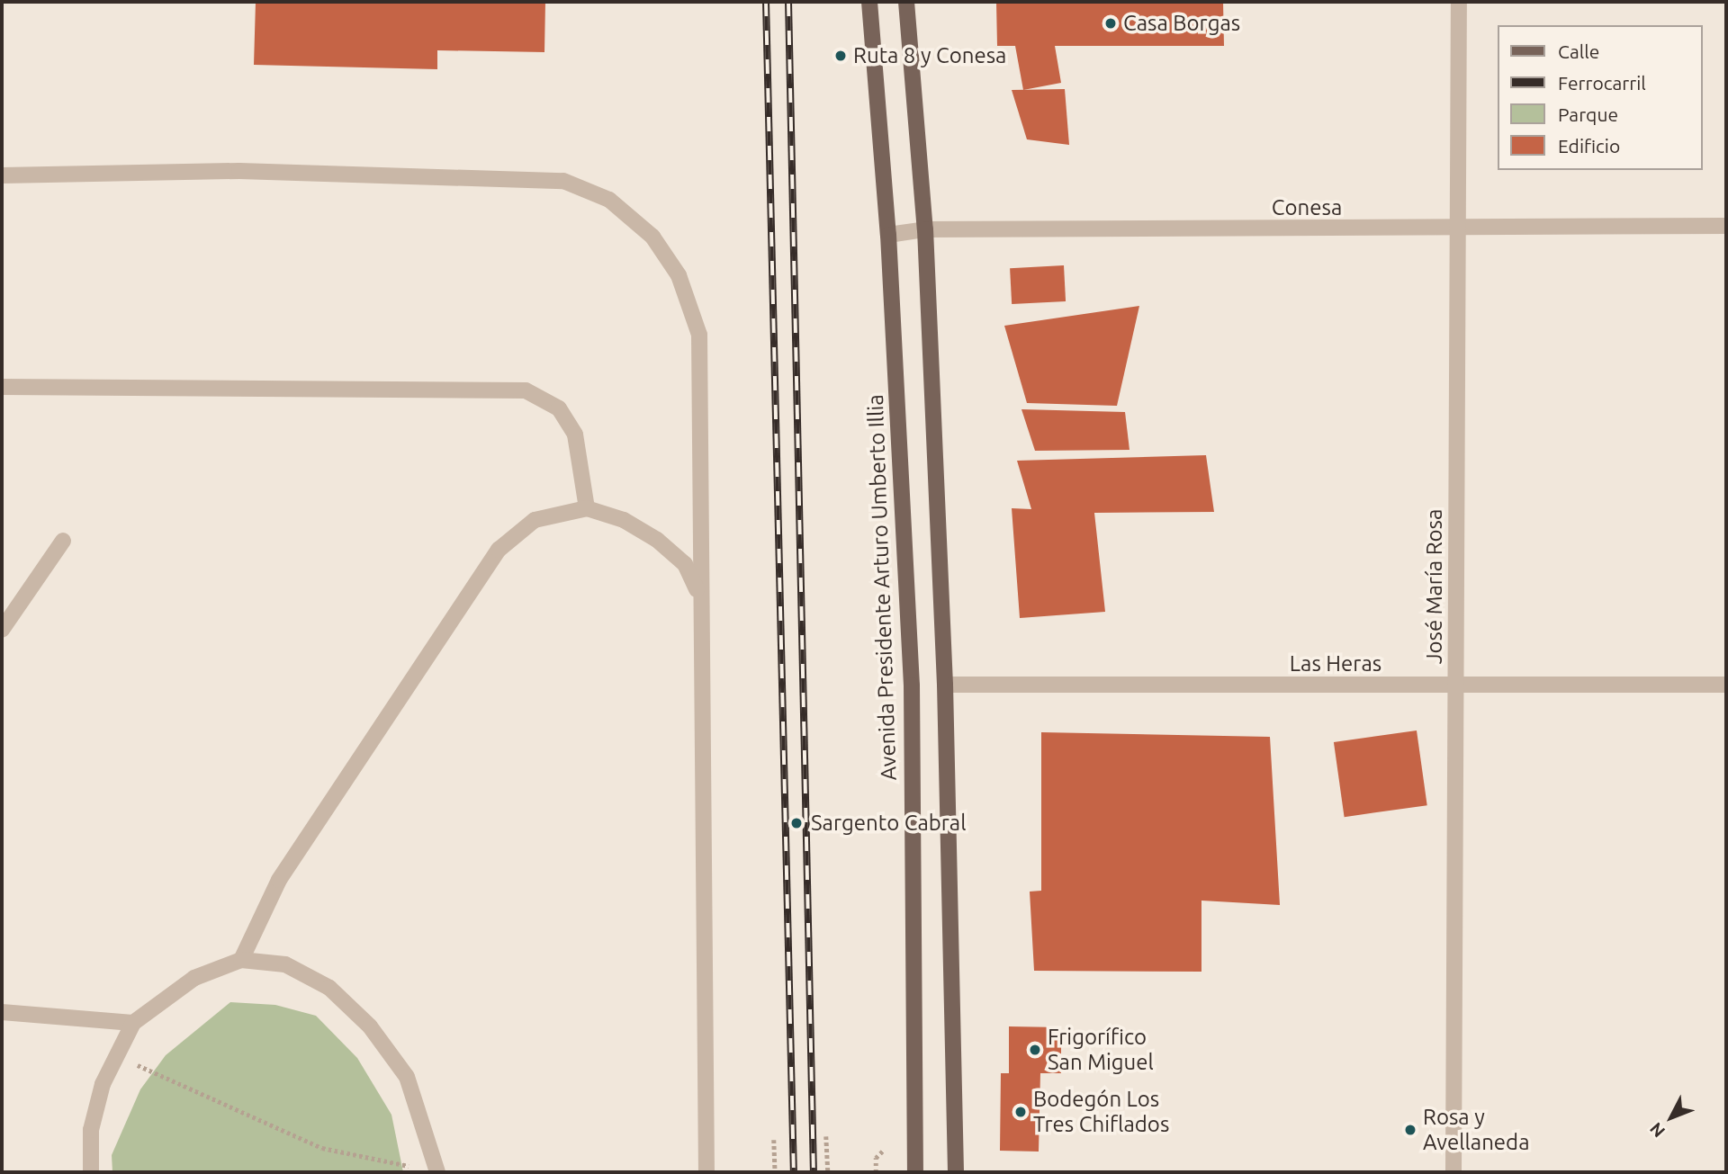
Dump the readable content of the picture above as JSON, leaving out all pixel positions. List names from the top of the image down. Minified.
{"streets":{"main road":["Avenida Presidente Arturo Umberto Illia"],"street":["Conesa","José María Rosa","Las Heras"]},"crossings":[["Conesa","José María Rosa"],["Conesa","Avenida Presidente Arturo Umberto Illia"],["José María Rosa","Las Heras"]],"places":["Casa Borgas","Ruta 8 y Conesa","Sargento Cabral","Frigorífico San Miguel","Bodegón Los Tres Chiflados","Rosa y Avellaneda"],"legend":["Calle","Ferrocarril","Parque","Edificio"],"north":"bottom left"}
